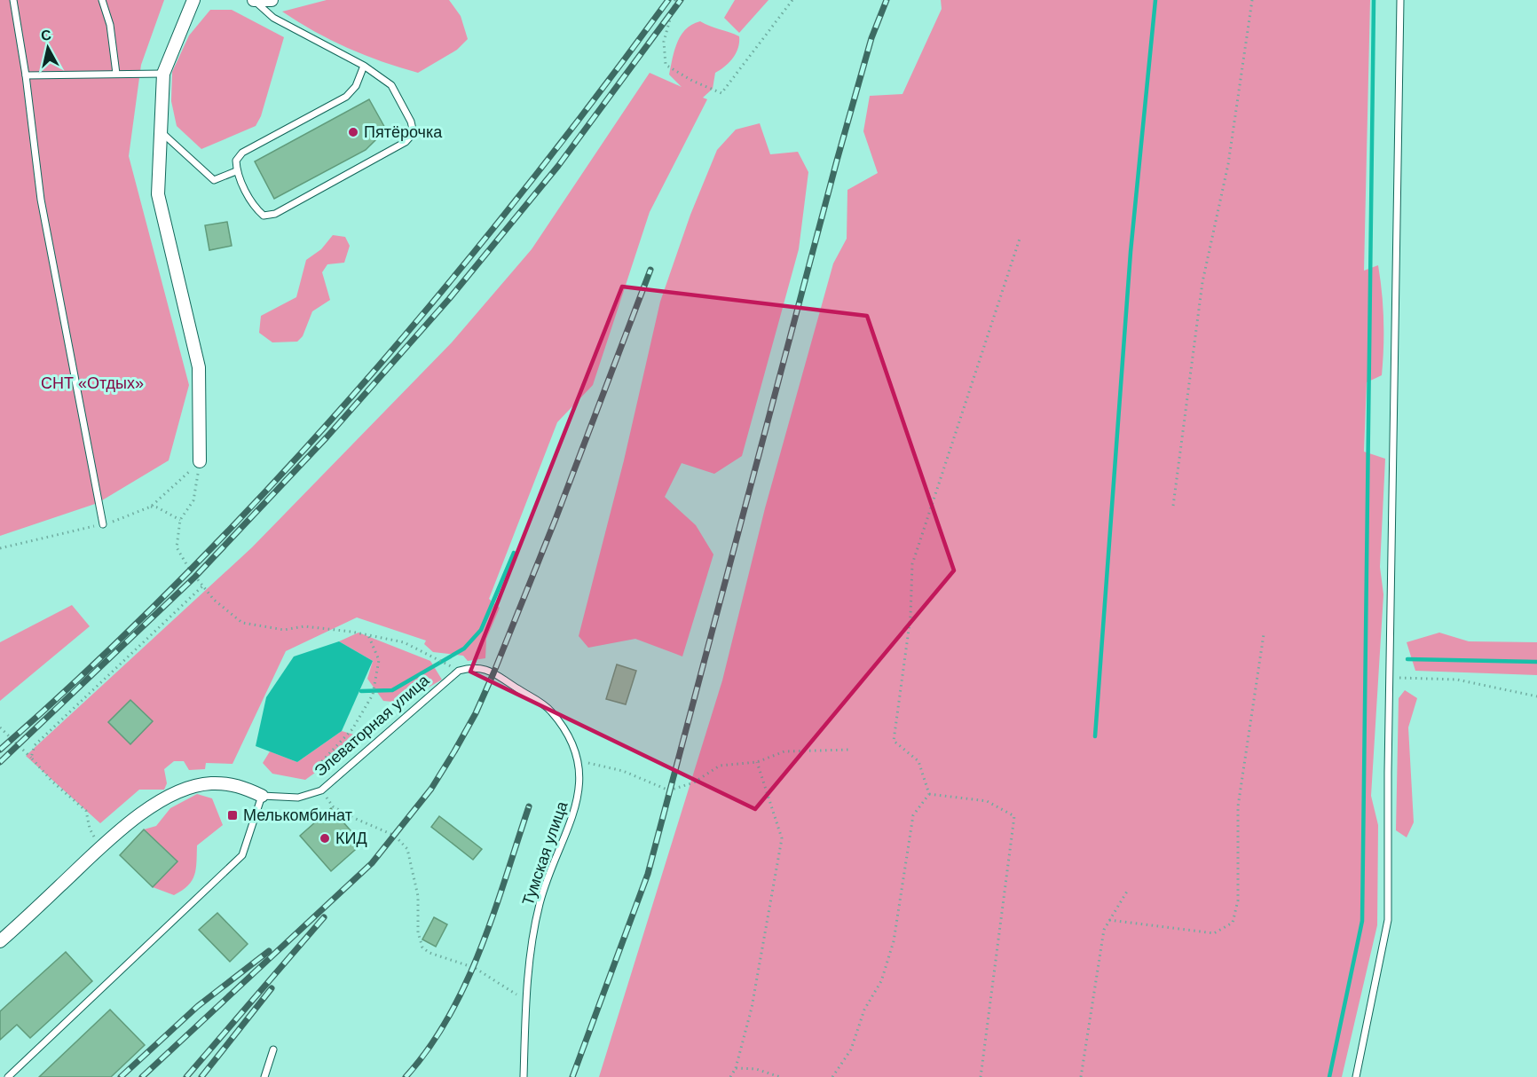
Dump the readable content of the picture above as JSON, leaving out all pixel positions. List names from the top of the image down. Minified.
{"streets":{"street":["Элеваторная улица"],"lane":["Тумская улица"]},"crossings":[["Элеваторная улица","Тумская улица"]],"parks":["СНТ «Отдых»"],"places":{"other":["Пятёрочка","КИД"],"transit":["Мелькомбинат"]},"north":"top"}
